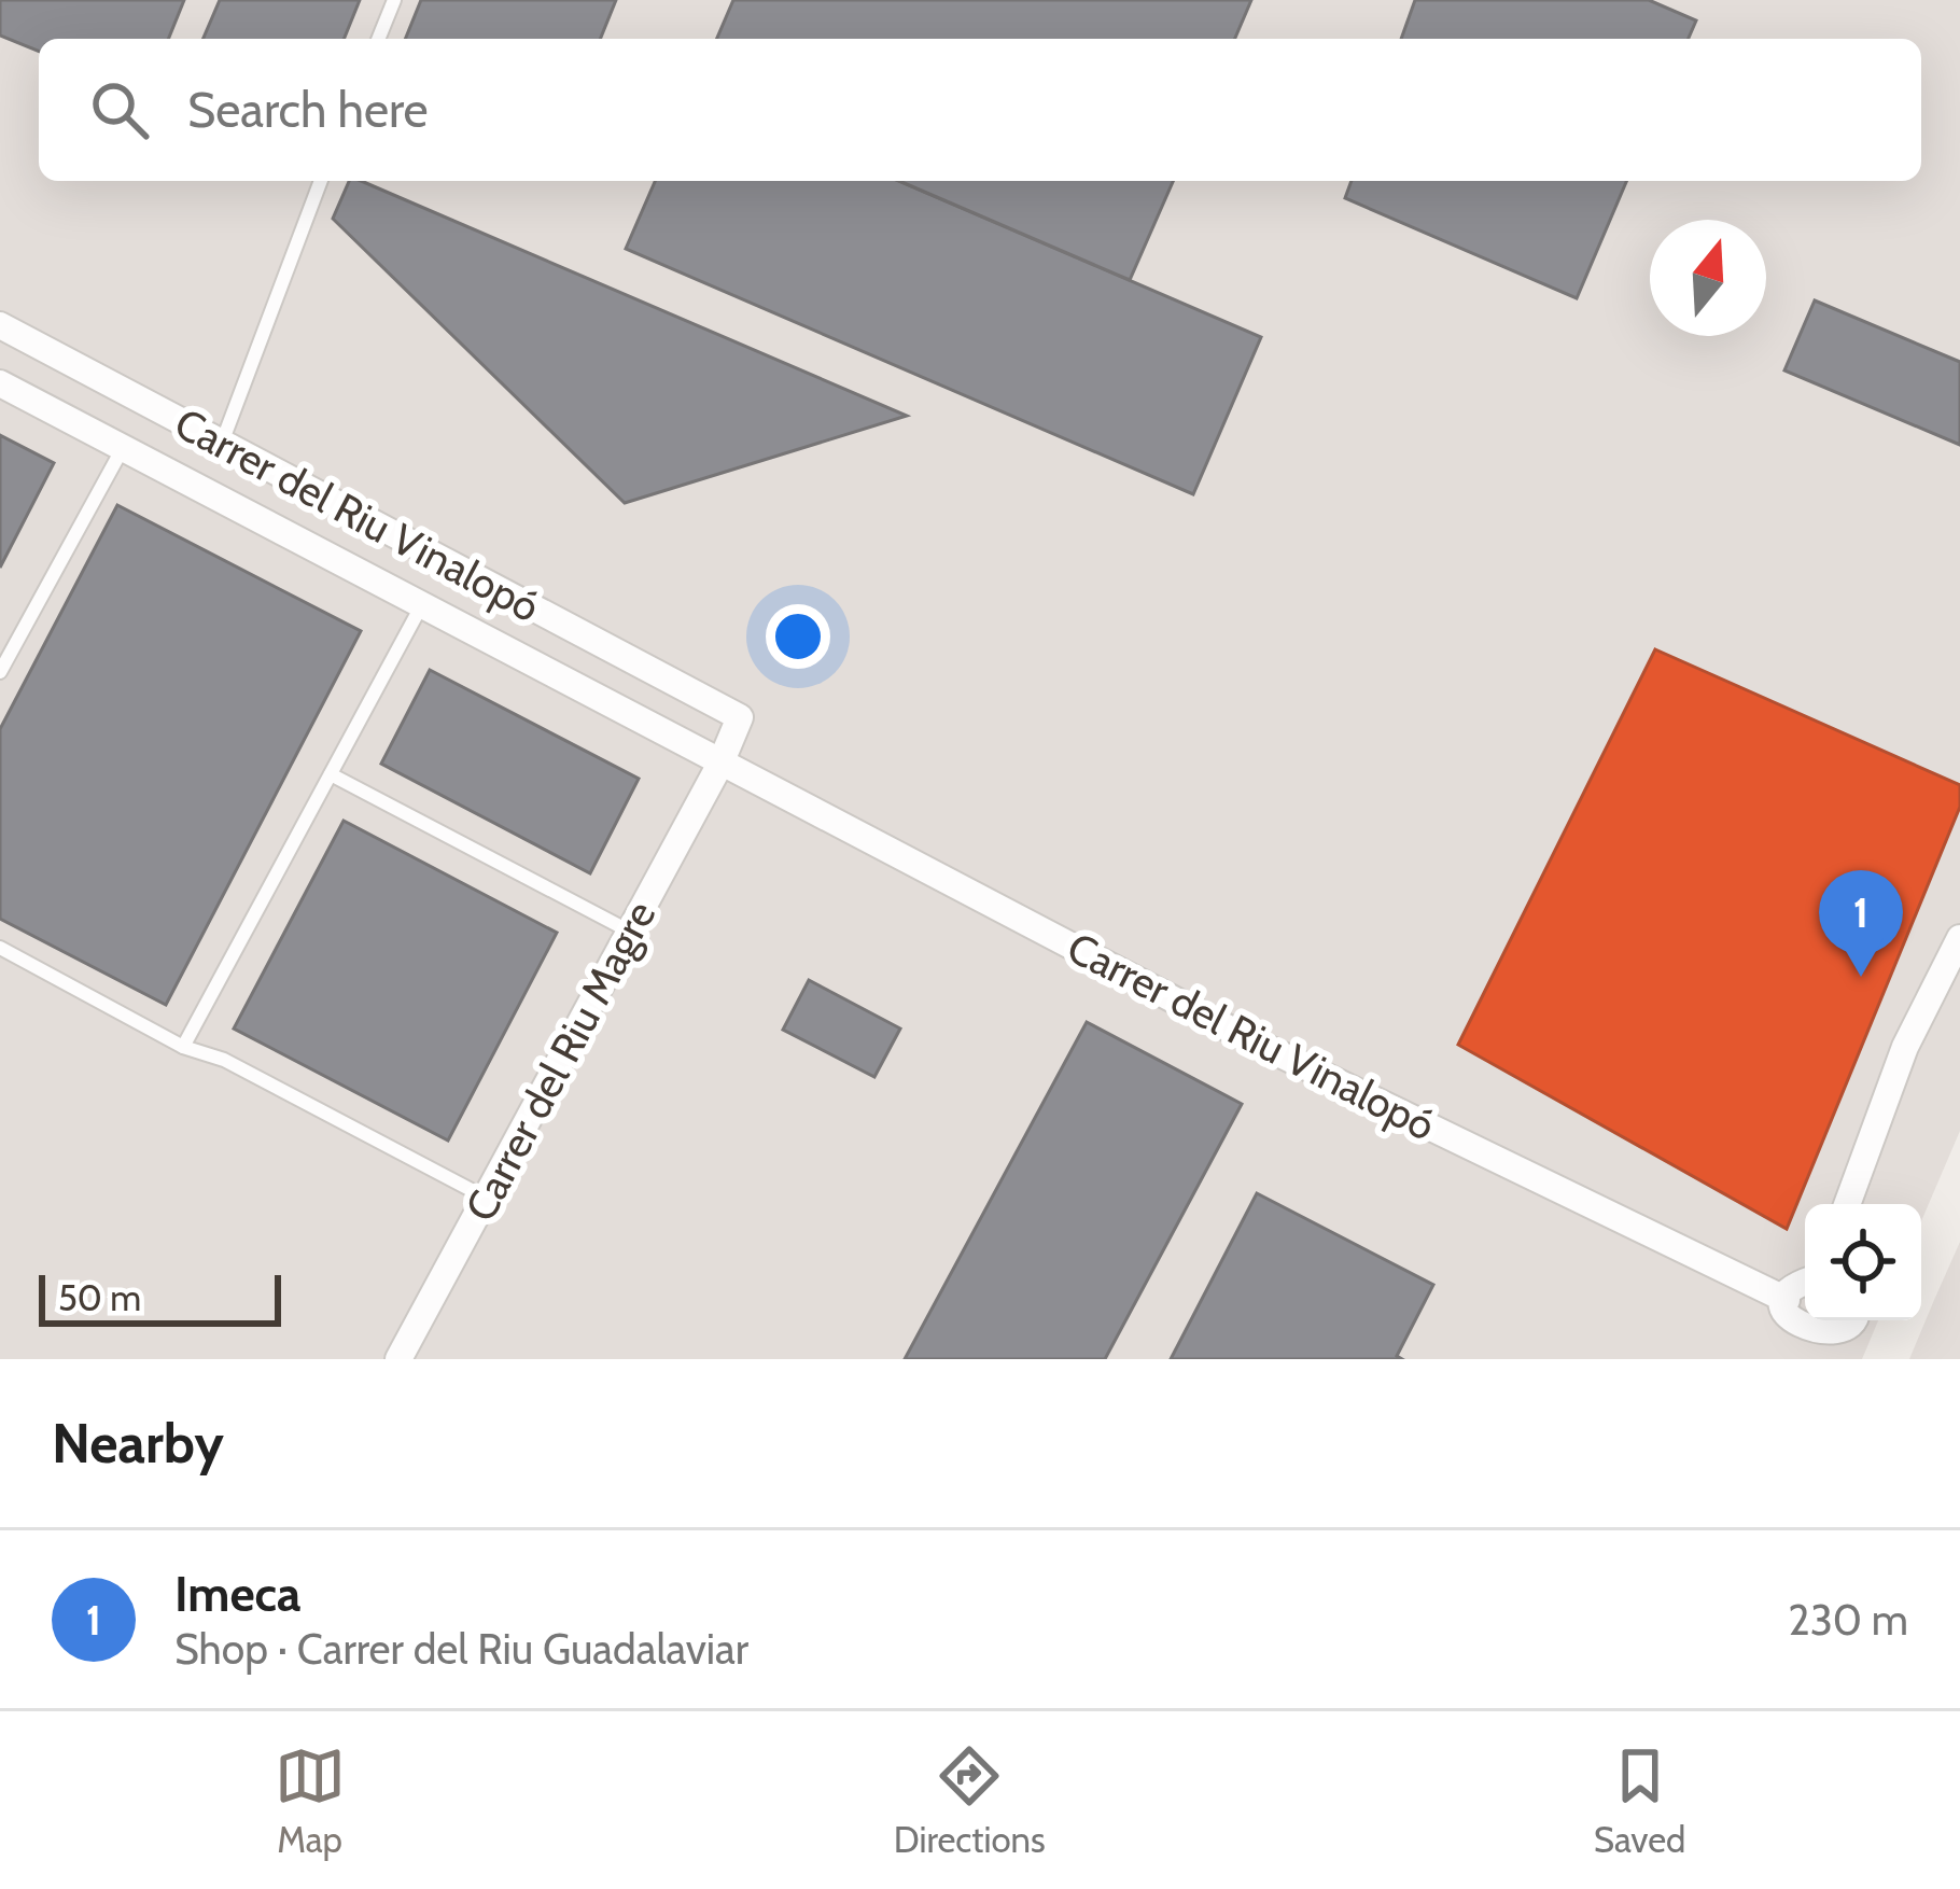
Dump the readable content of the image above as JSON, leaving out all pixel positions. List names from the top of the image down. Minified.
{"streets":{"street":["Carrer del Riu Vinalopó","Carrer del Riu Magre"]},"crossings":[["Carrer del Riu Vinalopó","Carrer del Riu Magre"]],"scale_bar":"50 m","north":"top","page":{"search":"Search here","pins":"1","scale":"50 m","heading":"Nearby","list":[{"mark":"1","name":"Imeca","note":"Shop · Carrer del Riu Guadalaviar","value":"230 m"}],"nav":["Map","Directions","Saved"]}}
